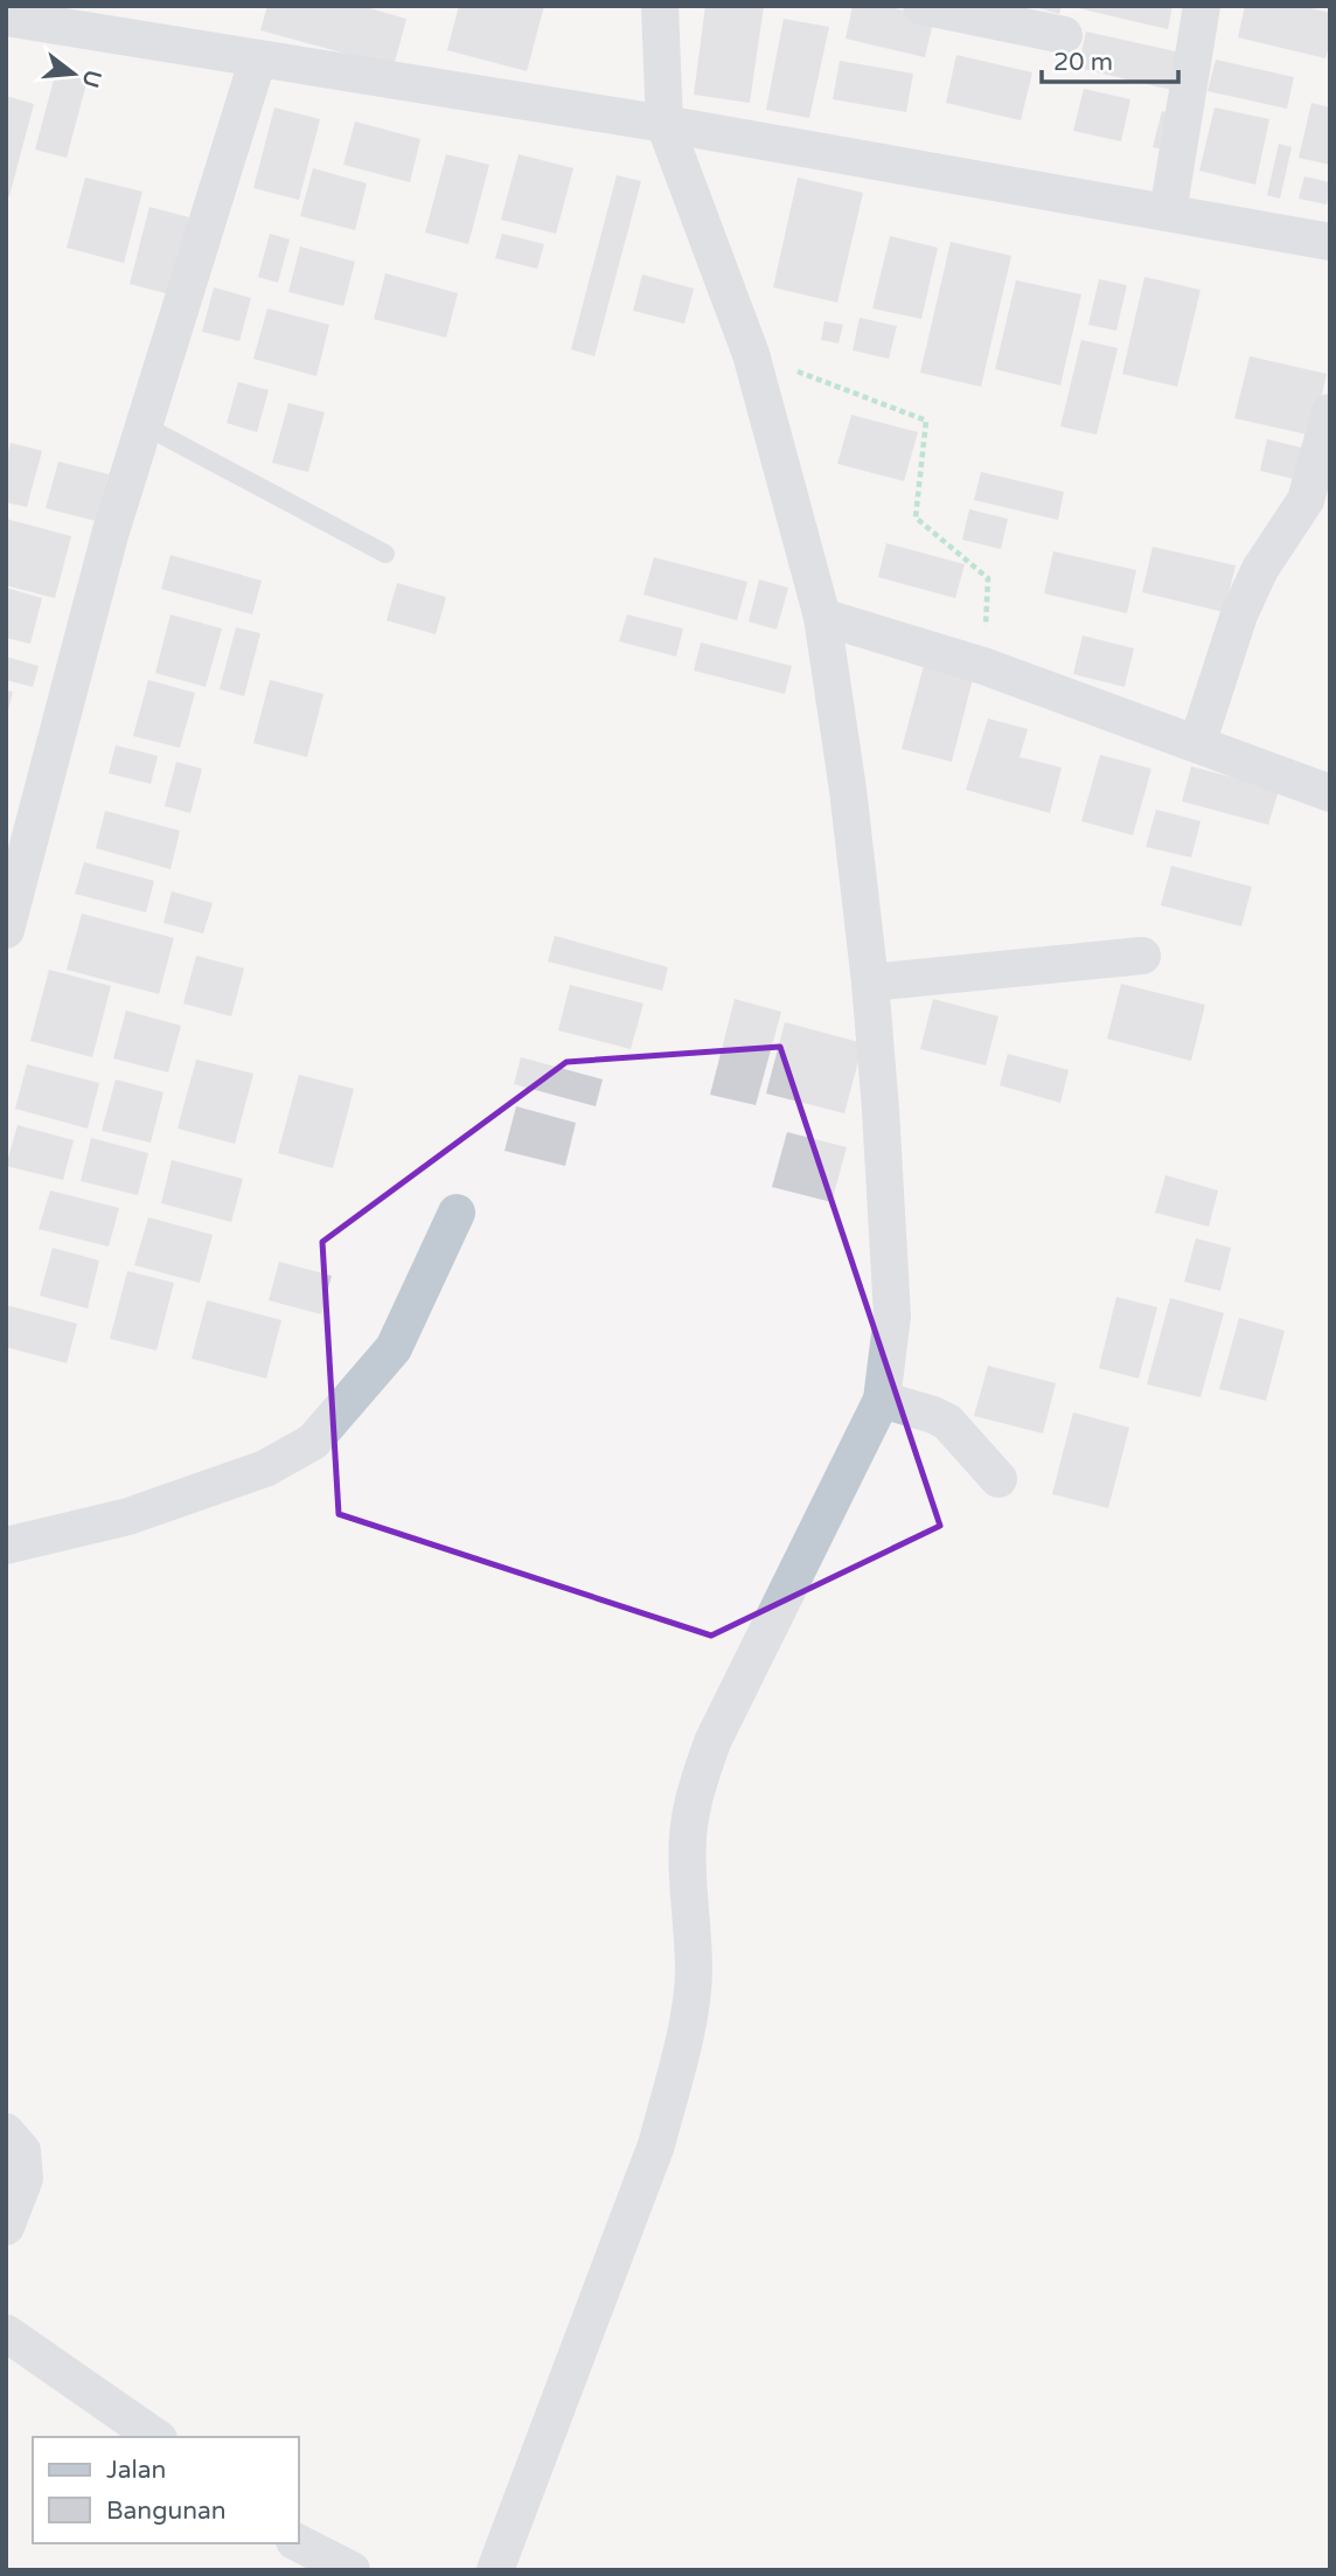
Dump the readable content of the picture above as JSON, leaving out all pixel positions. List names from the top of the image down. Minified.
{"legend":["Jalan","Bangunan"],"scale_bar":"20 m","north":"right"}
